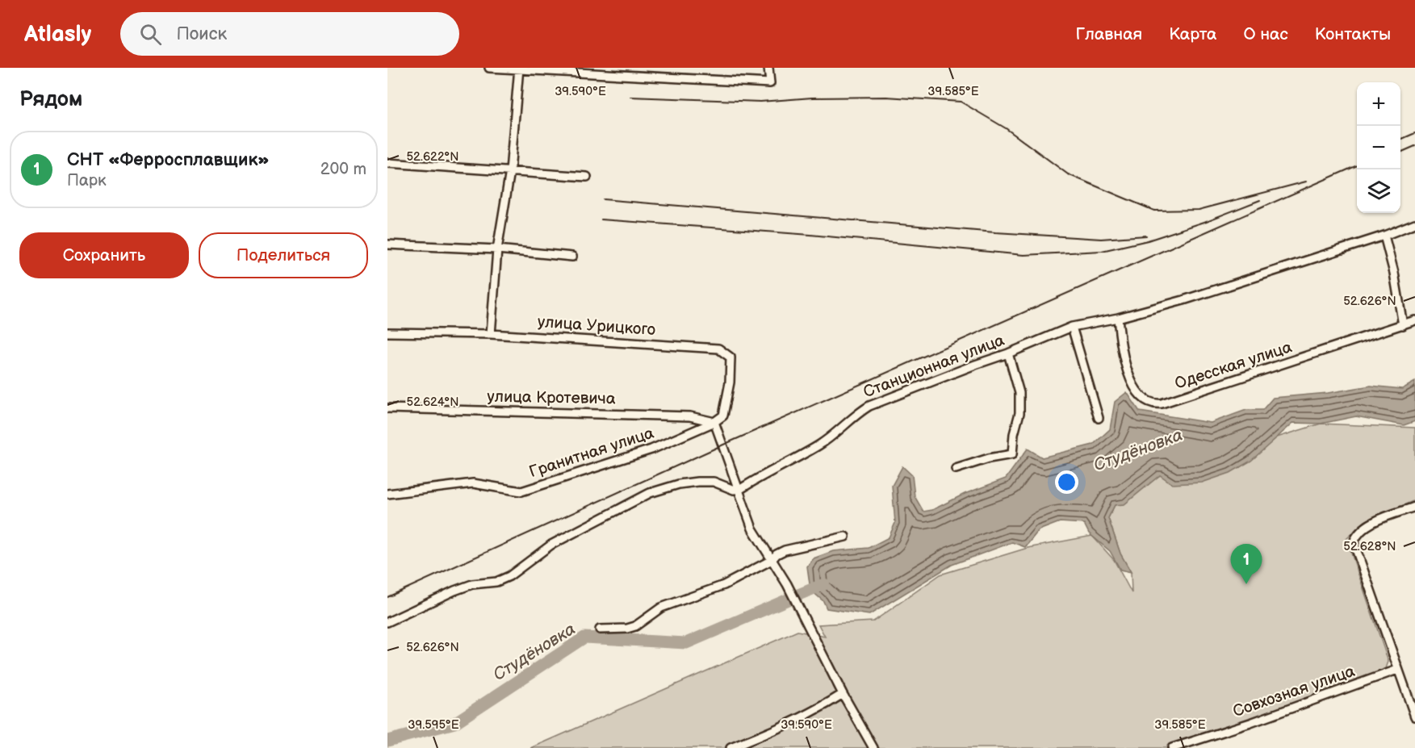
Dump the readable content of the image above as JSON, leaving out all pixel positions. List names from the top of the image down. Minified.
{"streets":{"street":["улица Урицкого","Одесская улица","Станционная улица","улица Кротевича","Гранитная улица","Совхозная улица"]},"crossings":[["улица Урицкого","улица Кротевича"],["улица Урицкого","Гранитная улица"],["Одесская улица","Станционная улица"],["улица Кротевича","Гранитная улица"]],"water":["Студёновка"],"page":{"header":"Atlasly","search":"Поиск","nav":["Главная","Карта","О нас","Контакты"],"heading":"Рядом","map_buttons":["+","−"],"list":[{"mark":"1","name":"СНТ «Ферросплавщик»","note":"Парк","value":"200 m"}],"buttons":["Сохранить","Поделиться"],"pins":"1"},"coordinates":["39.590°E","39.585°E","52.622°N","52.626°N","52.624°N","52.628°N","39.595°E"]}
